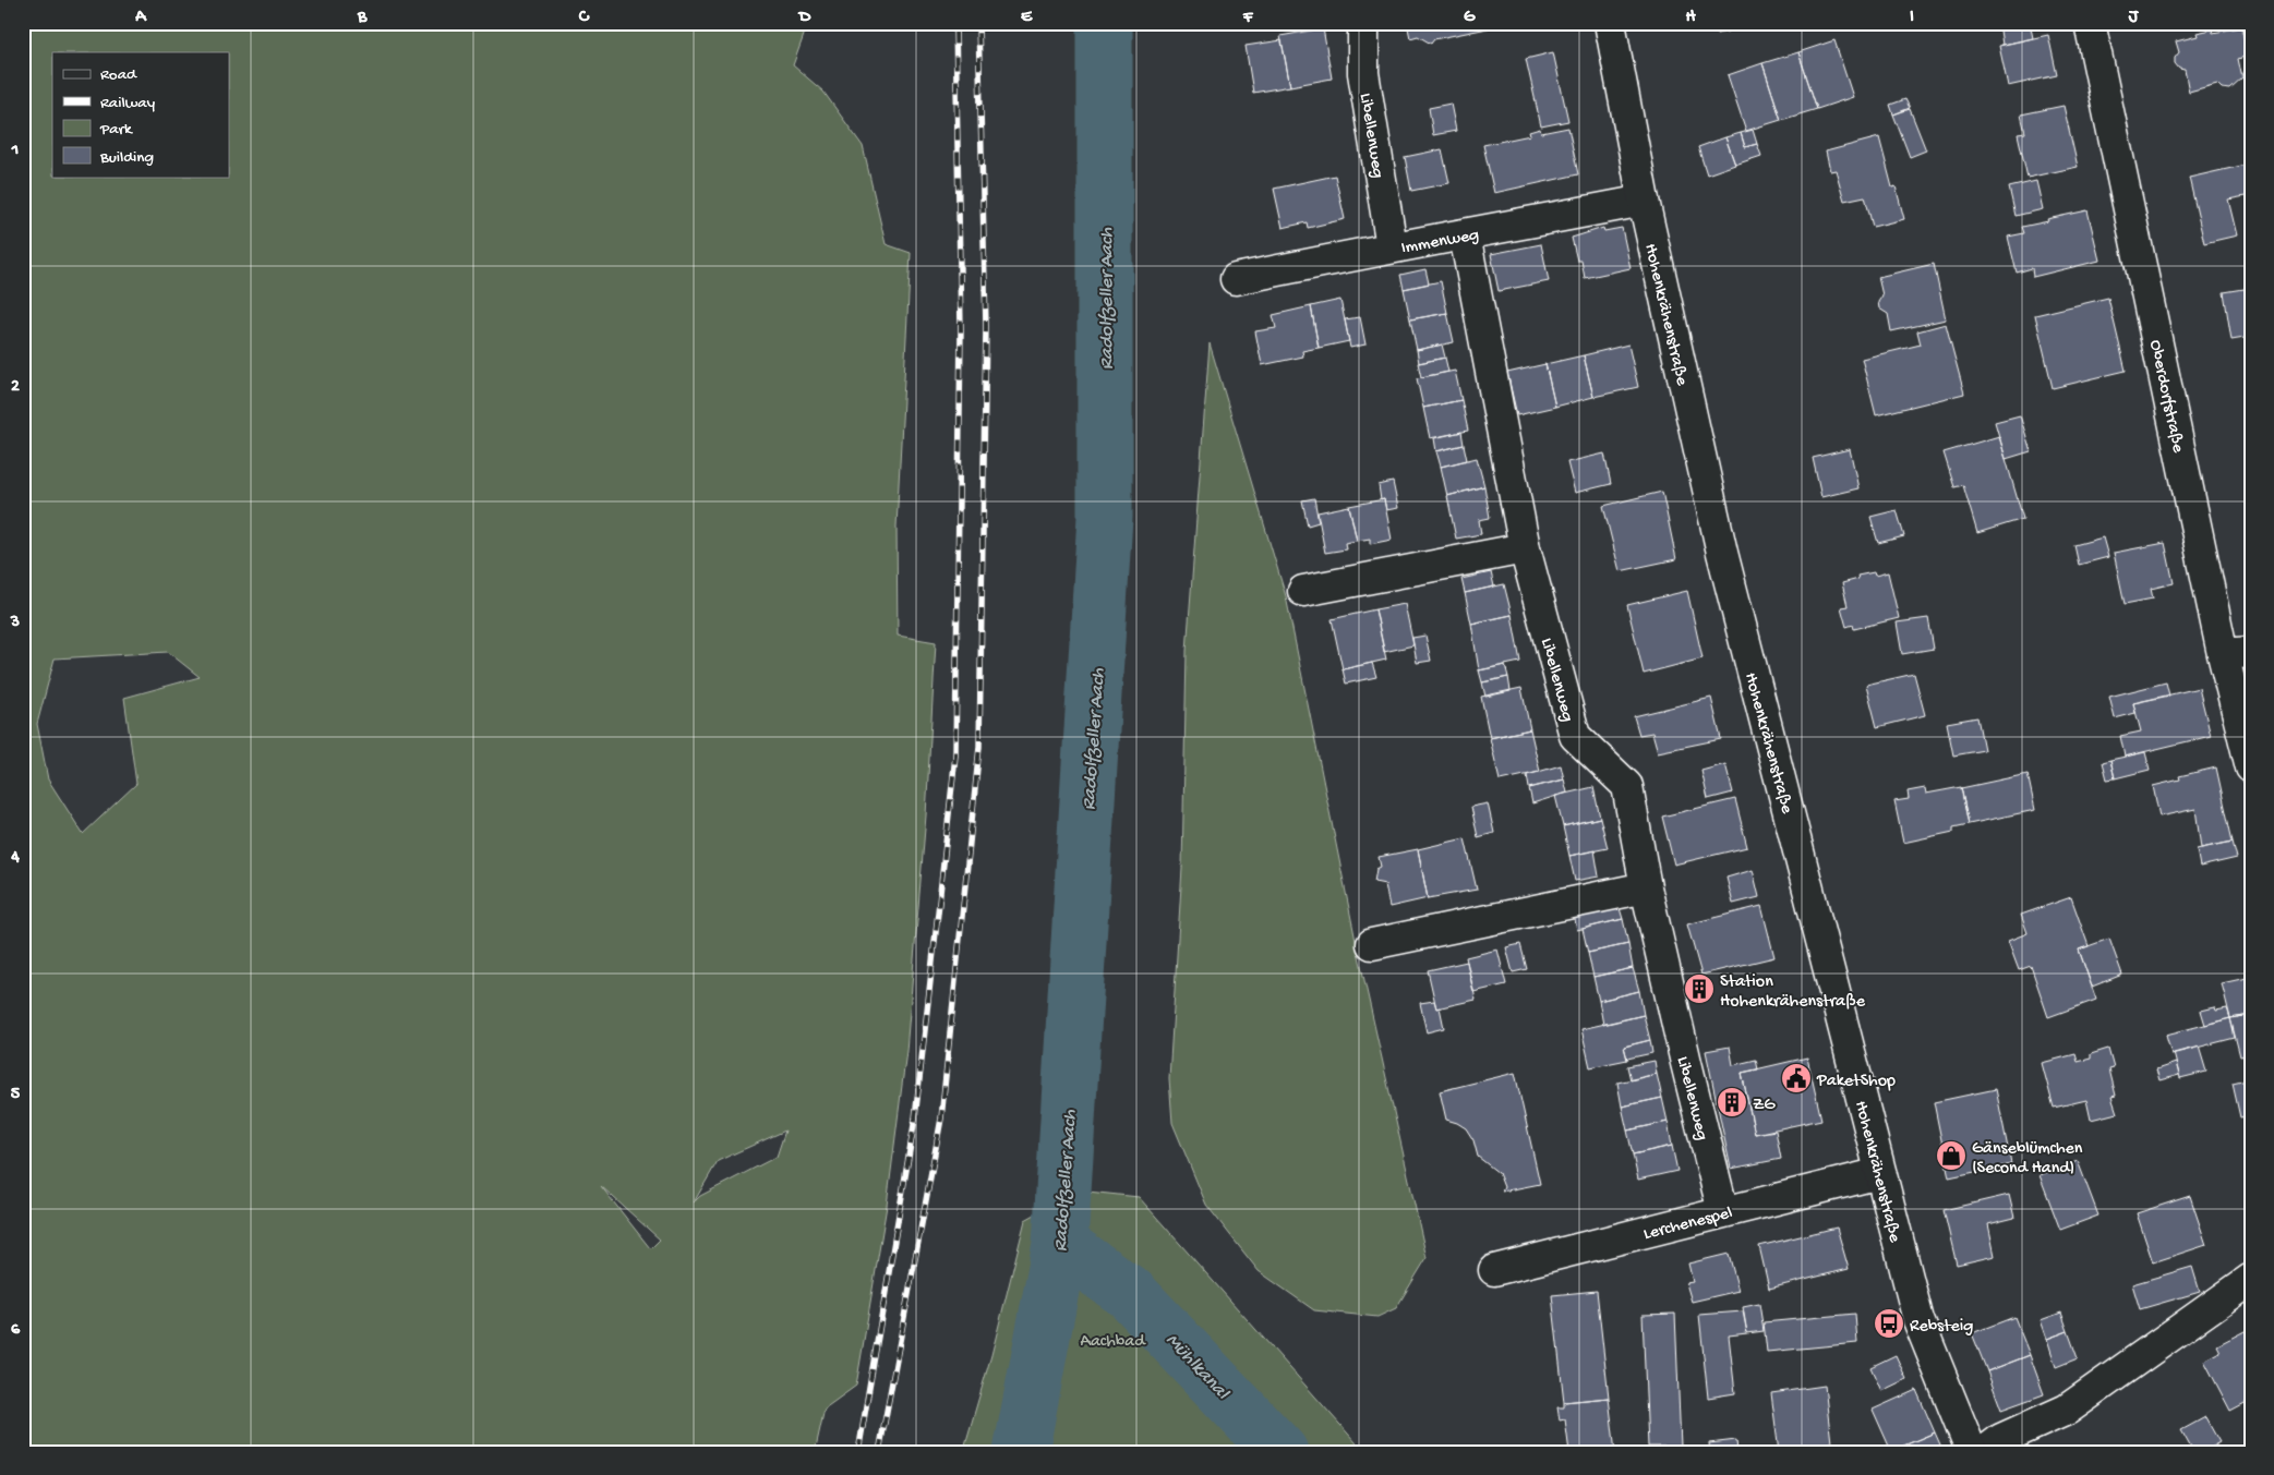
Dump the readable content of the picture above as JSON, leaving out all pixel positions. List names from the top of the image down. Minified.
{"streets":{"street":["Libellenweg","Immenweg","Hohenkrähenstraße","Oberdorfstraße","Lerchenespel"]},"crossings":[["Libellenweg","Immenweg"],["Libellenweg","Lerchenespel"],["Immenweg","Hohenkrähenstraße"],["Hohenkrähenstraße","Lerchenespel"]],"water":["Radolfzeller Aach","Mühlkanal"],"parks":["Aachbad"],"places":{"building":["Station Hohenkrähenstraße","ZG"],"public building":["PaketShop"],"shop":["Gänseblümchen (Second Hand)"],"bus stop":["Rebsteig"]},"legend":["Road","Railway","Park","Building"],"grid":{"columns":["A","B","C","D","E","F","G","H","I","J"],"rows":["1","2","3","4","5","6"]}}
